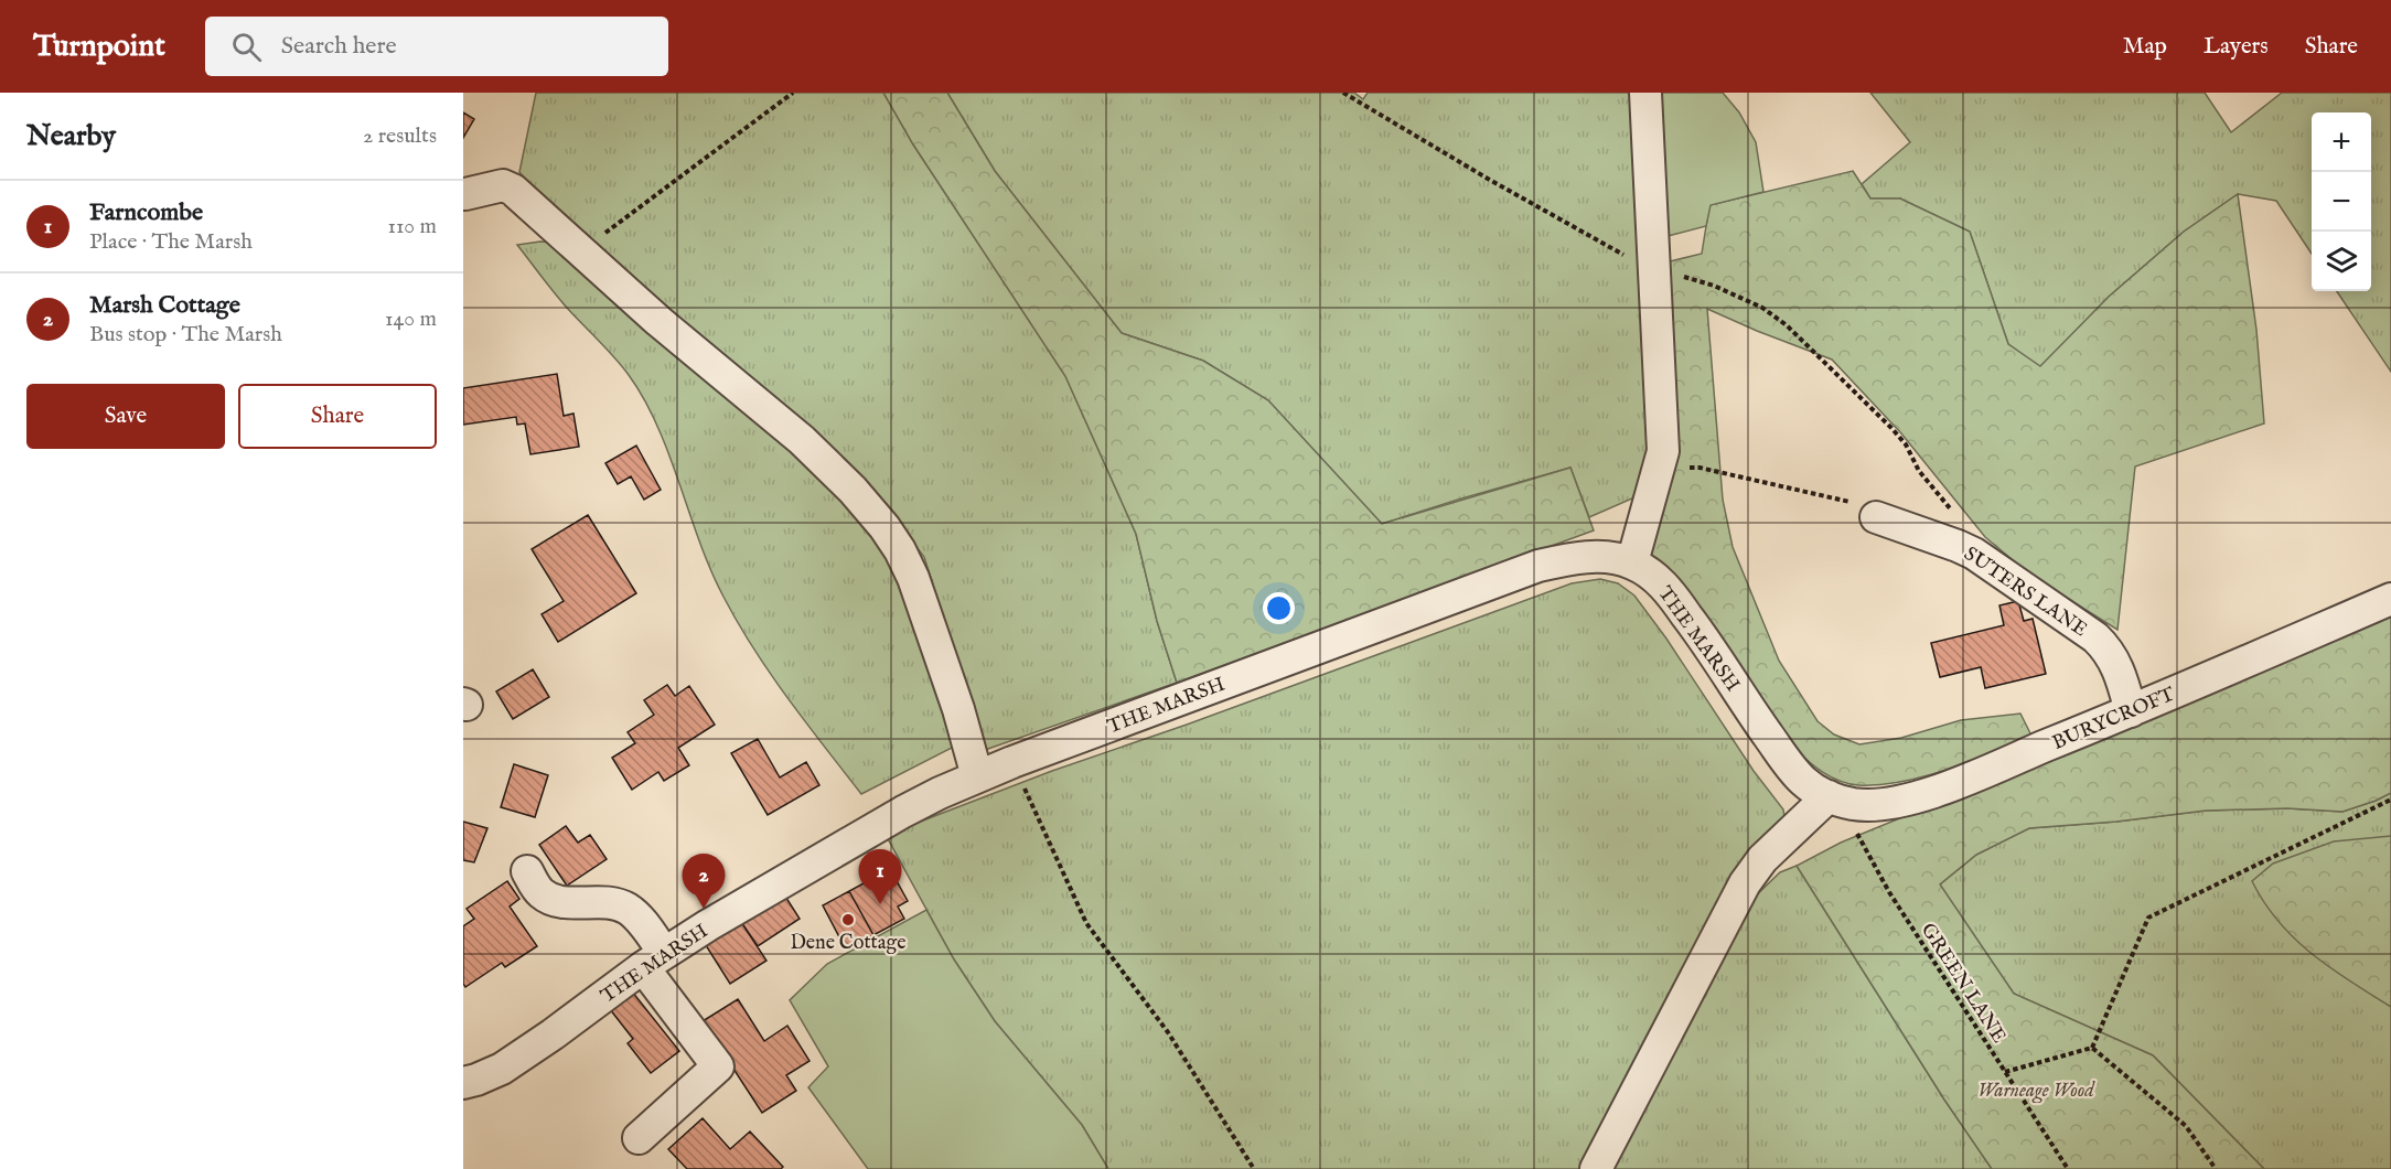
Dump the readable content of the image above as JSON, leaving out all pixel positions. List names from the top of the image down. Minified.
{"streets":{"street":["SUTERS LANE","THE MARSH","BURYCROFT"],"path":["GREEN LANE"]},"crossings":[["SUTERS LANE","BURYCROFT"],["THE MARSH","BURYCROFT"],["THE MARSH","GREEN LANE"],["BURYCROFT","GREEN LANE"]],"parks":["Warneage Wood"],"places":["Dene Cottage"],"page":{"header":"Turnpoint","search":"Search here","nav":["Map","Layers","Share"],"heading":["Nearby","2 results"],"map_buttons":["+","−"],"list":[{"mark":"1","name":"Farncombe","note":"Place · The Marsh","value":"110 m"},{"mark":"2","name":"Marsh Cottage","note":"Bus stop · The Marsh","value":"140 m"}],"buttons":["Save","Share"],"pins":["1","2"]}}
